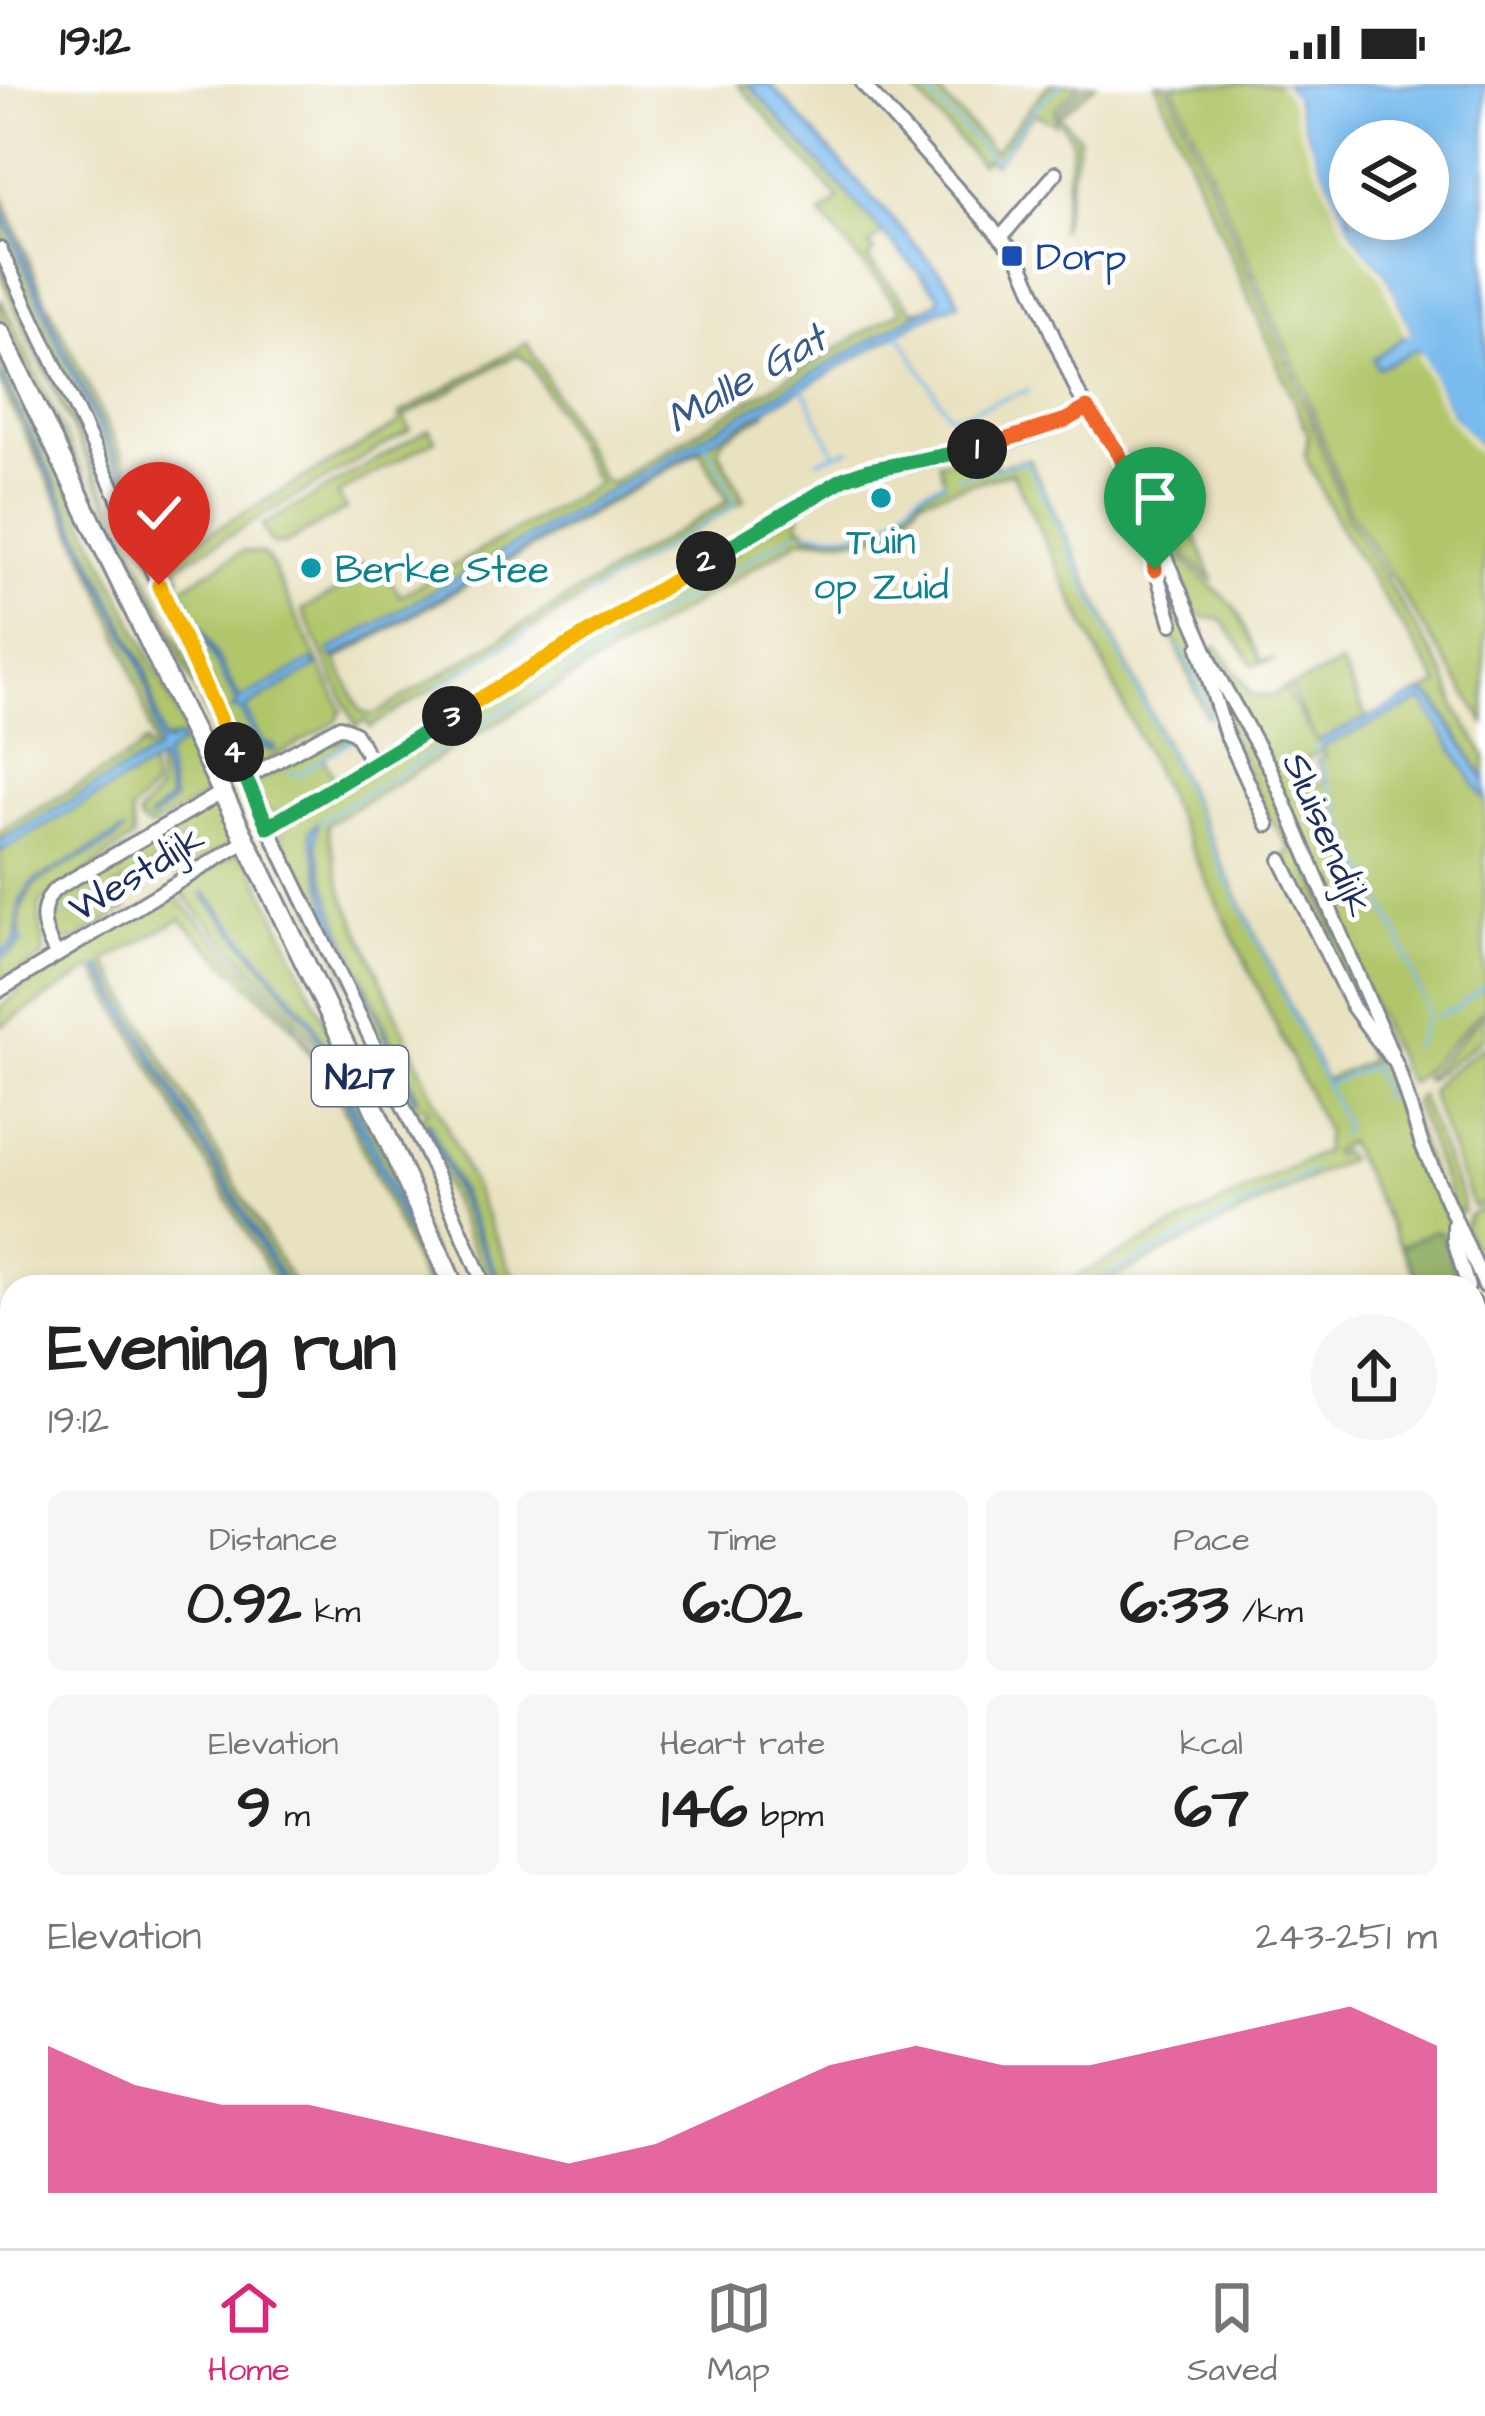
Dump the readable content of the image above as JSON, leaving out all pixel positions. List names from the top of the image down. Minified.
{"streets":{"main road":["N217"],"street":["Sluisendijk","Westdijk"]},"crossings":[["Westdijk","N217"]],"water":["Malle Gat"],"places":{"transit":["Dorp"],"other":["Tuin op Zuid","Berke Stee"]},"page":{"status":"19:12","pins":["1","2","3","4"],"heading":["Evening run","19:12"],"stats":[["Distance","0.92 km"],["Time","6:02"],["Pace","6:33 /km"],["Elevation","9 m"],["Heart rate","146 bpm"],["kcal","67"]],"chart":["Elevation","243–251 m"],"tabs":["Home","Map","Saved"]}}
